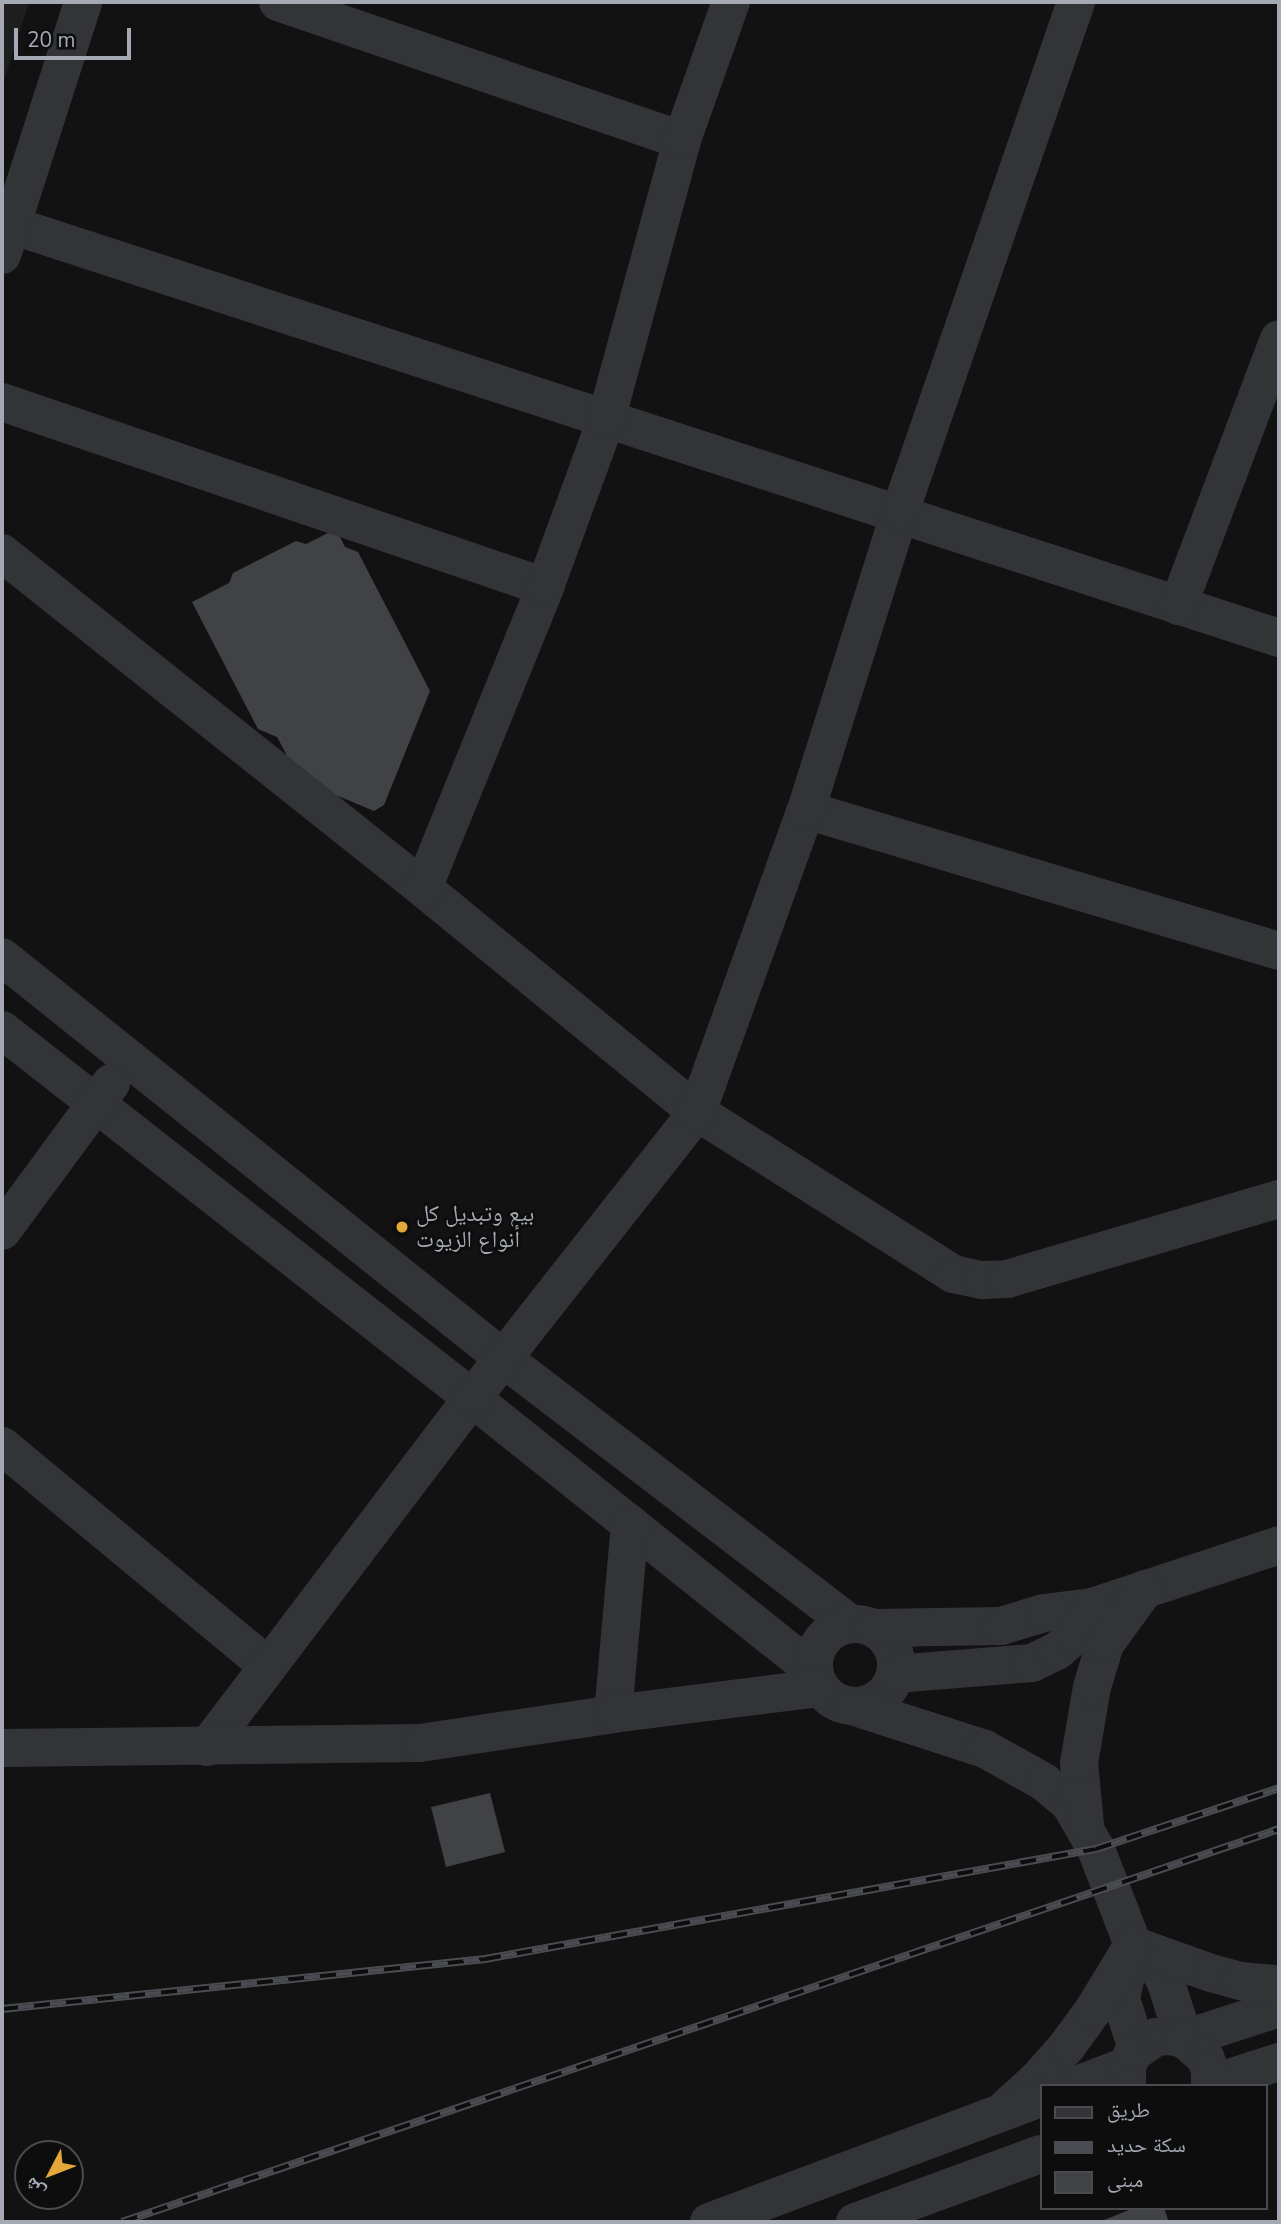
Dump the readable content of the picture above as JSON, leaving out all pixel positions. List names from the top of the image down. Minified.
{"places":["بيع وتبديل كل أنواع الزيوت"],"legend":["طريق","سكة حديد","مبنى"],"scale_bar":"20 m","north":"bottom left"}
